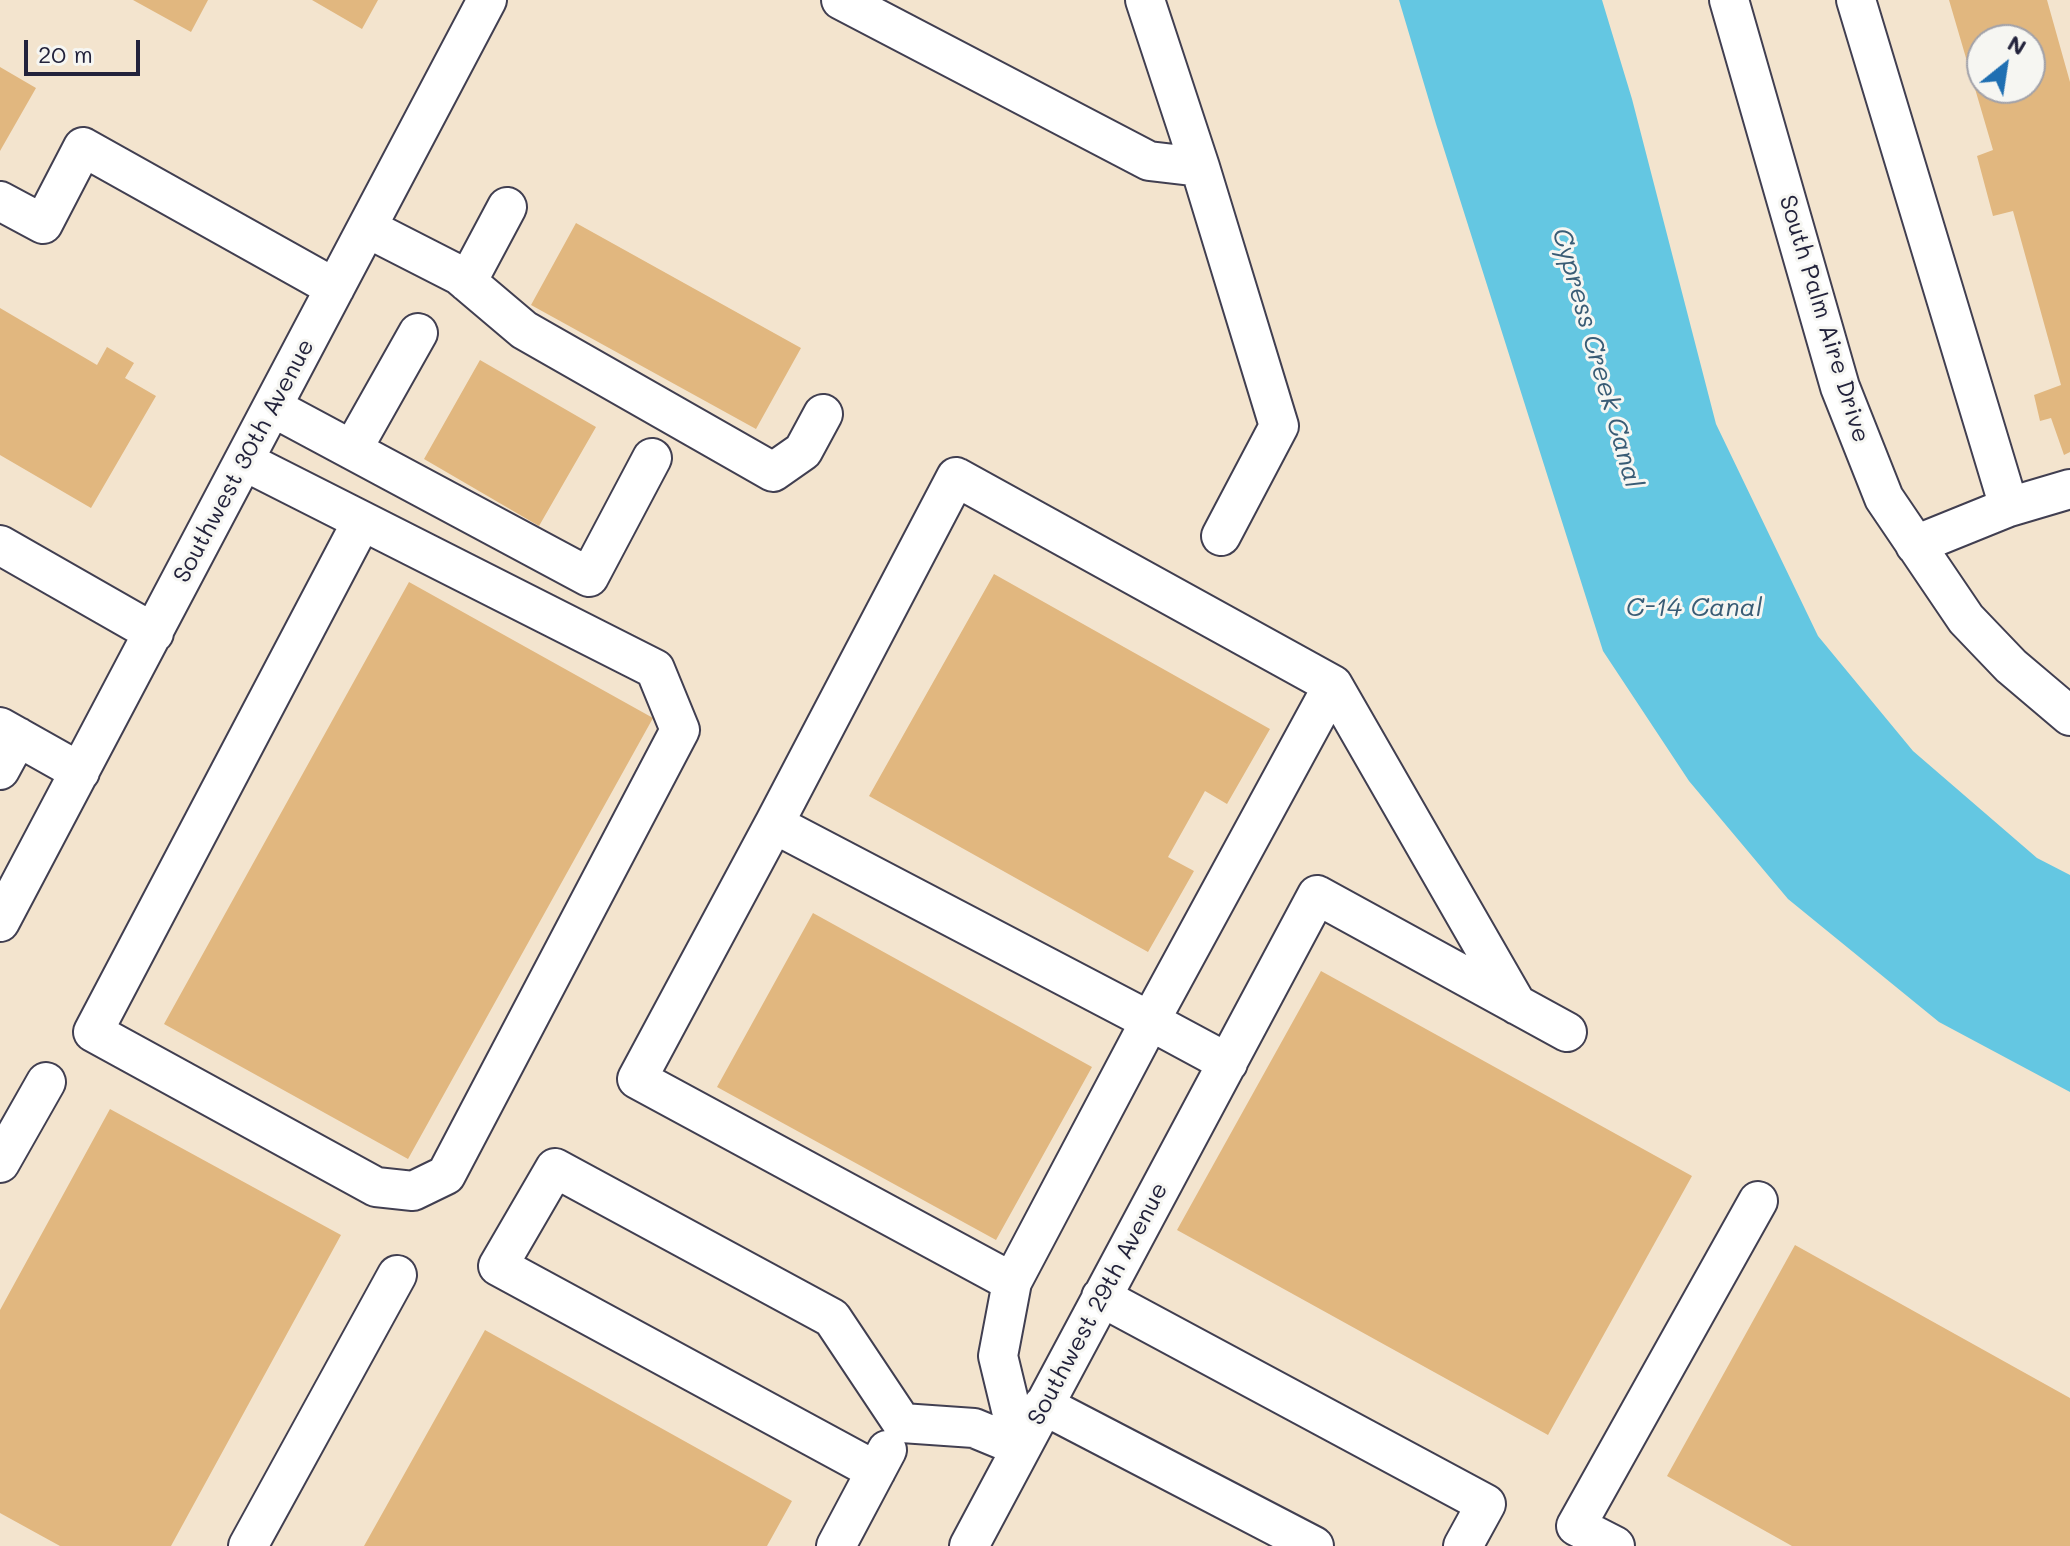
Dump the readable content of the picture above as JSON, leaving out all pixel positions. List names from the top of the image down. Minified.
{"streets":{"street":["South Palm Aire Drive","Southwest 30th Avenue","Southwest 29th Avenue"]},"water":["Cypress Creek Canal","C-14 Canal"],"scale_bar":"20 m","north":"top right"}
